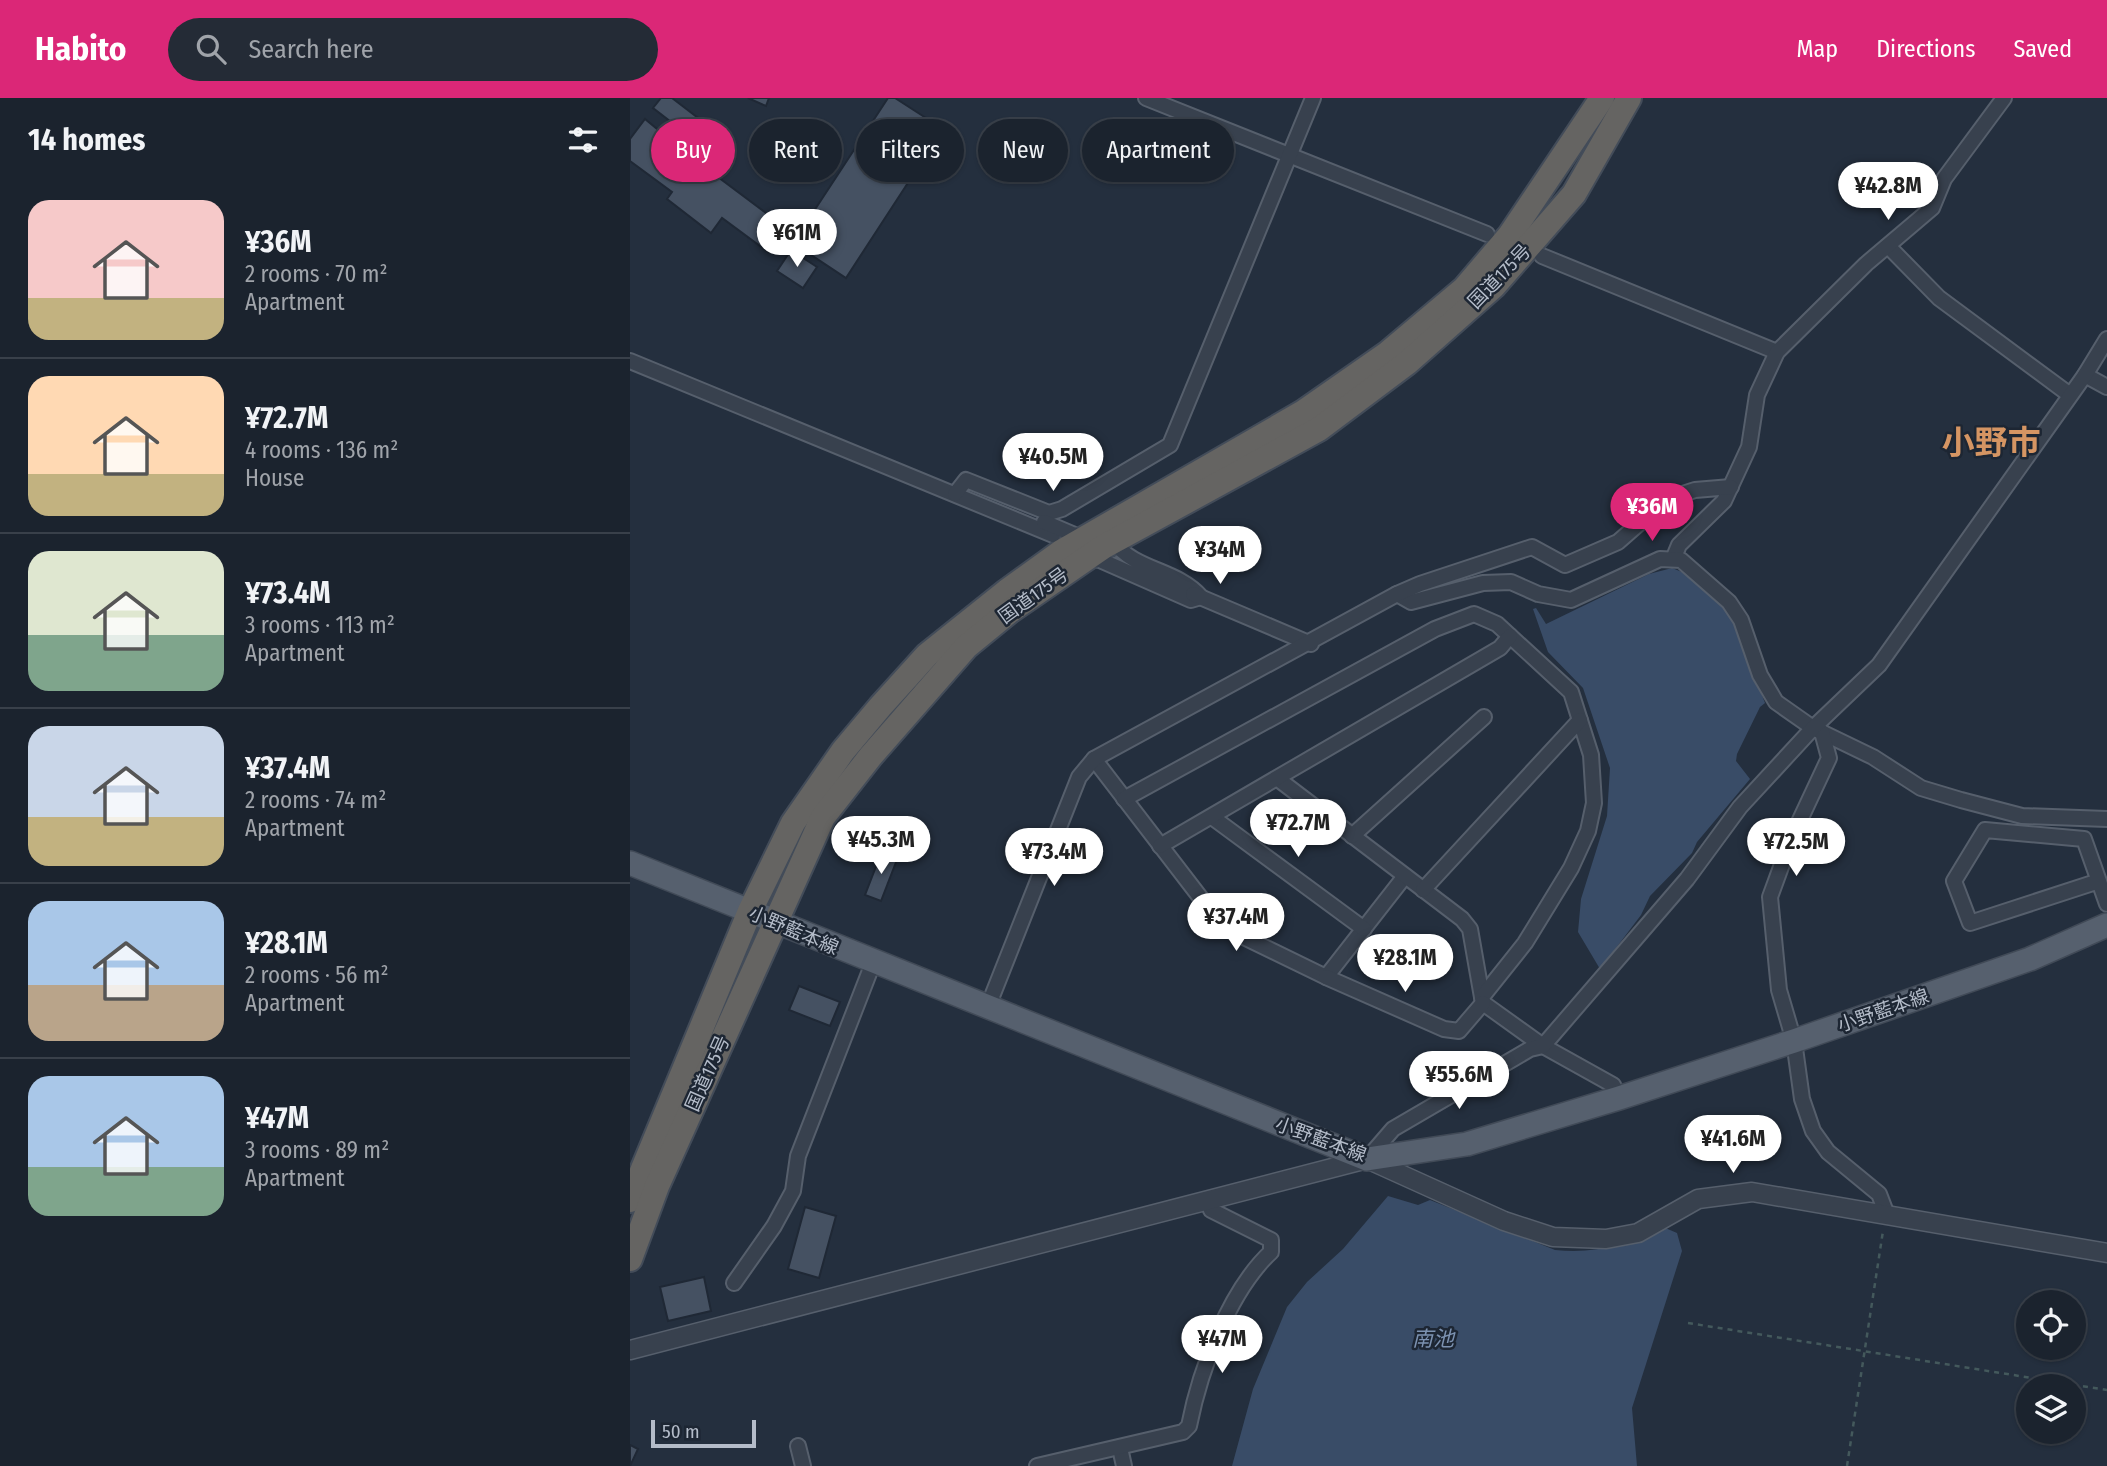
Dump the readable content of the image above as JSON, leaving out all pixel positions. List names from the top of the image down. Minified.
{"streets":{"highway":["国道175号"],"main road":["小野藍本線"]},"crossings":[["国道175号","小野藍本線"]],"districts":["小野市"],"water":["南池"],"scale_bar":"50 m","page":{"header":"Habito","search":"Search here","nav":["Map","Directions","Saved"],"heading":"14 homes","chip":["Buy","Rent","Filters","New","Apartment"],"price":["¥42.8M","¥61M","¥40.5M","¥36M","¥34M","¥72.7M","¥45.3M","¥72.5M","¥73.4M","¥37.4M","¥28.1M","¥55.6M","¥41.6M","¥47M"],"list":[{"name":"¥36M","note":"2 rooms · 70 m² · Apartment"},{"name":"¥72.7M","note":"4 rooms · 136 m² · House"},{"name":"¥73.4M","note":"3 rooms · 113 m² · Apartment"},{"name":"¥37.4M","note":"2 rooms · 74 m² · Apartment"},{"name":"¥28.1M","note":"2 rooms · 56 m² · Apartment"},{"name":"¥47M","note":"3 rooms · 89 m² · Apartment"}],"scale":"50 m"}}
